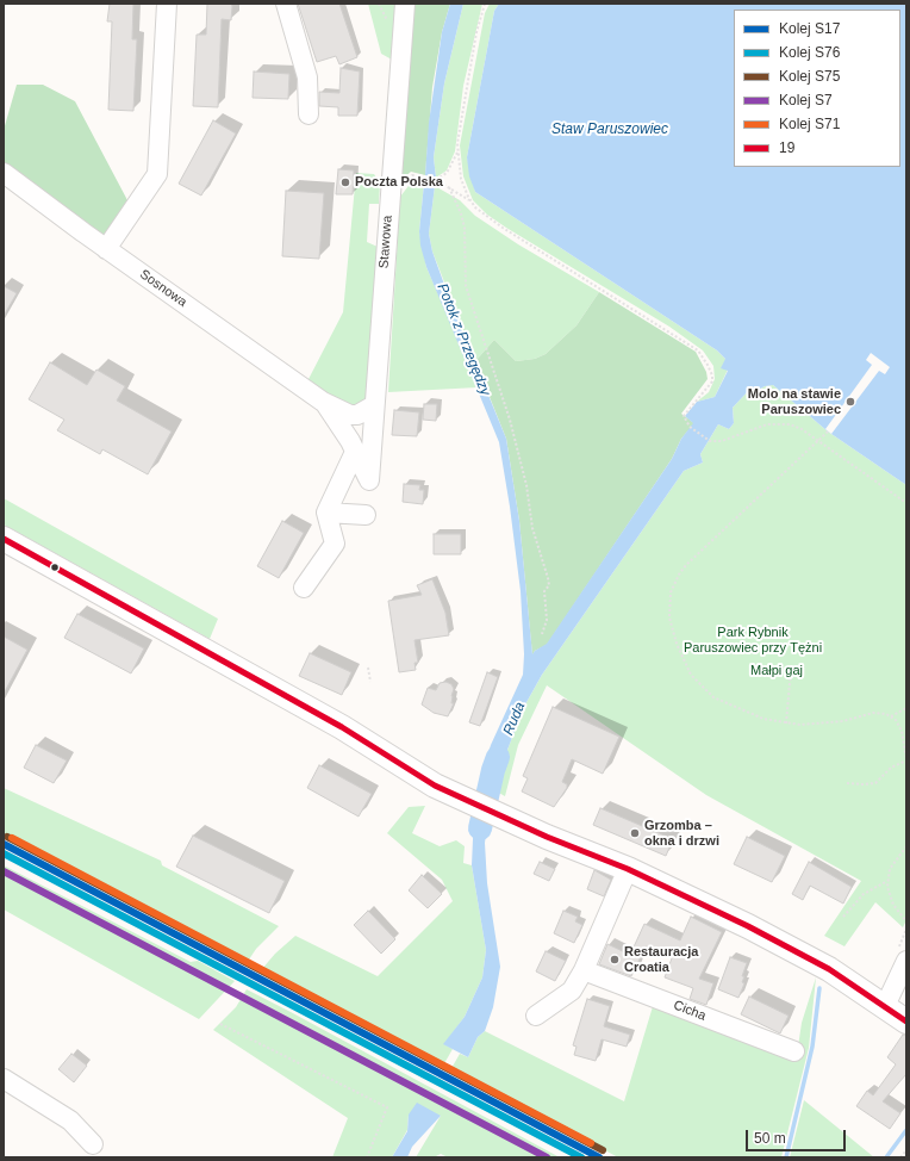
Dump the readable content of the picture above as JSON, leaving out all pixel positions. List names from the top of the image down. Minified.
{"streets":{"street":["Stawowa","Sosnowa","Cicha"]},"crossings":[["Stawowa","Sosnowa"]],"water":["Staw Paruszowiec","Potok z Przegędzy","Ruda"],"parks":["Park Rybnik Paruszowiec przy Tężni","Małpi gaj"],"places":["Poczta Polska","Molo na stawie Paruszowiec","Grzomba – okna i drzwi","Restauracja Croatia"],"lines":["transit line 19","rail line S75","rail line S71","rail line S17","rail line S76","rail line S7"],"legend":["Kolej S17","Kolej S76","Kolej S75","Kolej S7","Kolej S71","19"],"scale_bar":"50 m"}
